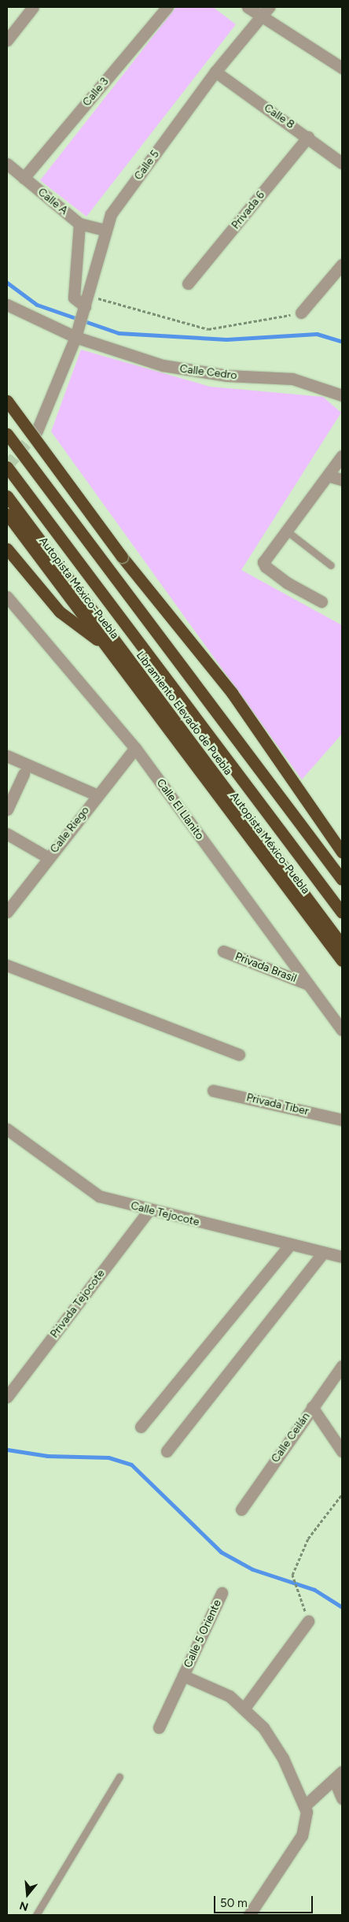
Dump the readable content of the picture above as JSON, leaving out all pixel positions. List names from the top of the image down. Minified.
{"streets":{"highway":["Autopista México-Puebla","Libramiento Elevado de Puebla"],"street":["Calle 3","Calle 8","Calle 5","Calle A","Privada 6","Calle Cedro","Calle El Llanito","Calle Riego","Privada Brasil","Privada Tiber","Calle Tejocote","Privada Tejocote","Calle Ceilán","Calle 5 Oriente"]},"crossings":[["Calle 3","Calle A"],["Calle 8","Calle 5"],["Calle 8","Privada 6"],["Calle 5","Calle A"],["Calle 5","Calle Cedro"],["Calle El Llanito","Calle Riego"],["Calle El Llanito","Privada Brasil"],["Calle Tejocote","Privada Tejocote"]],"scale_bar":"50 m","north":"bottom"}
